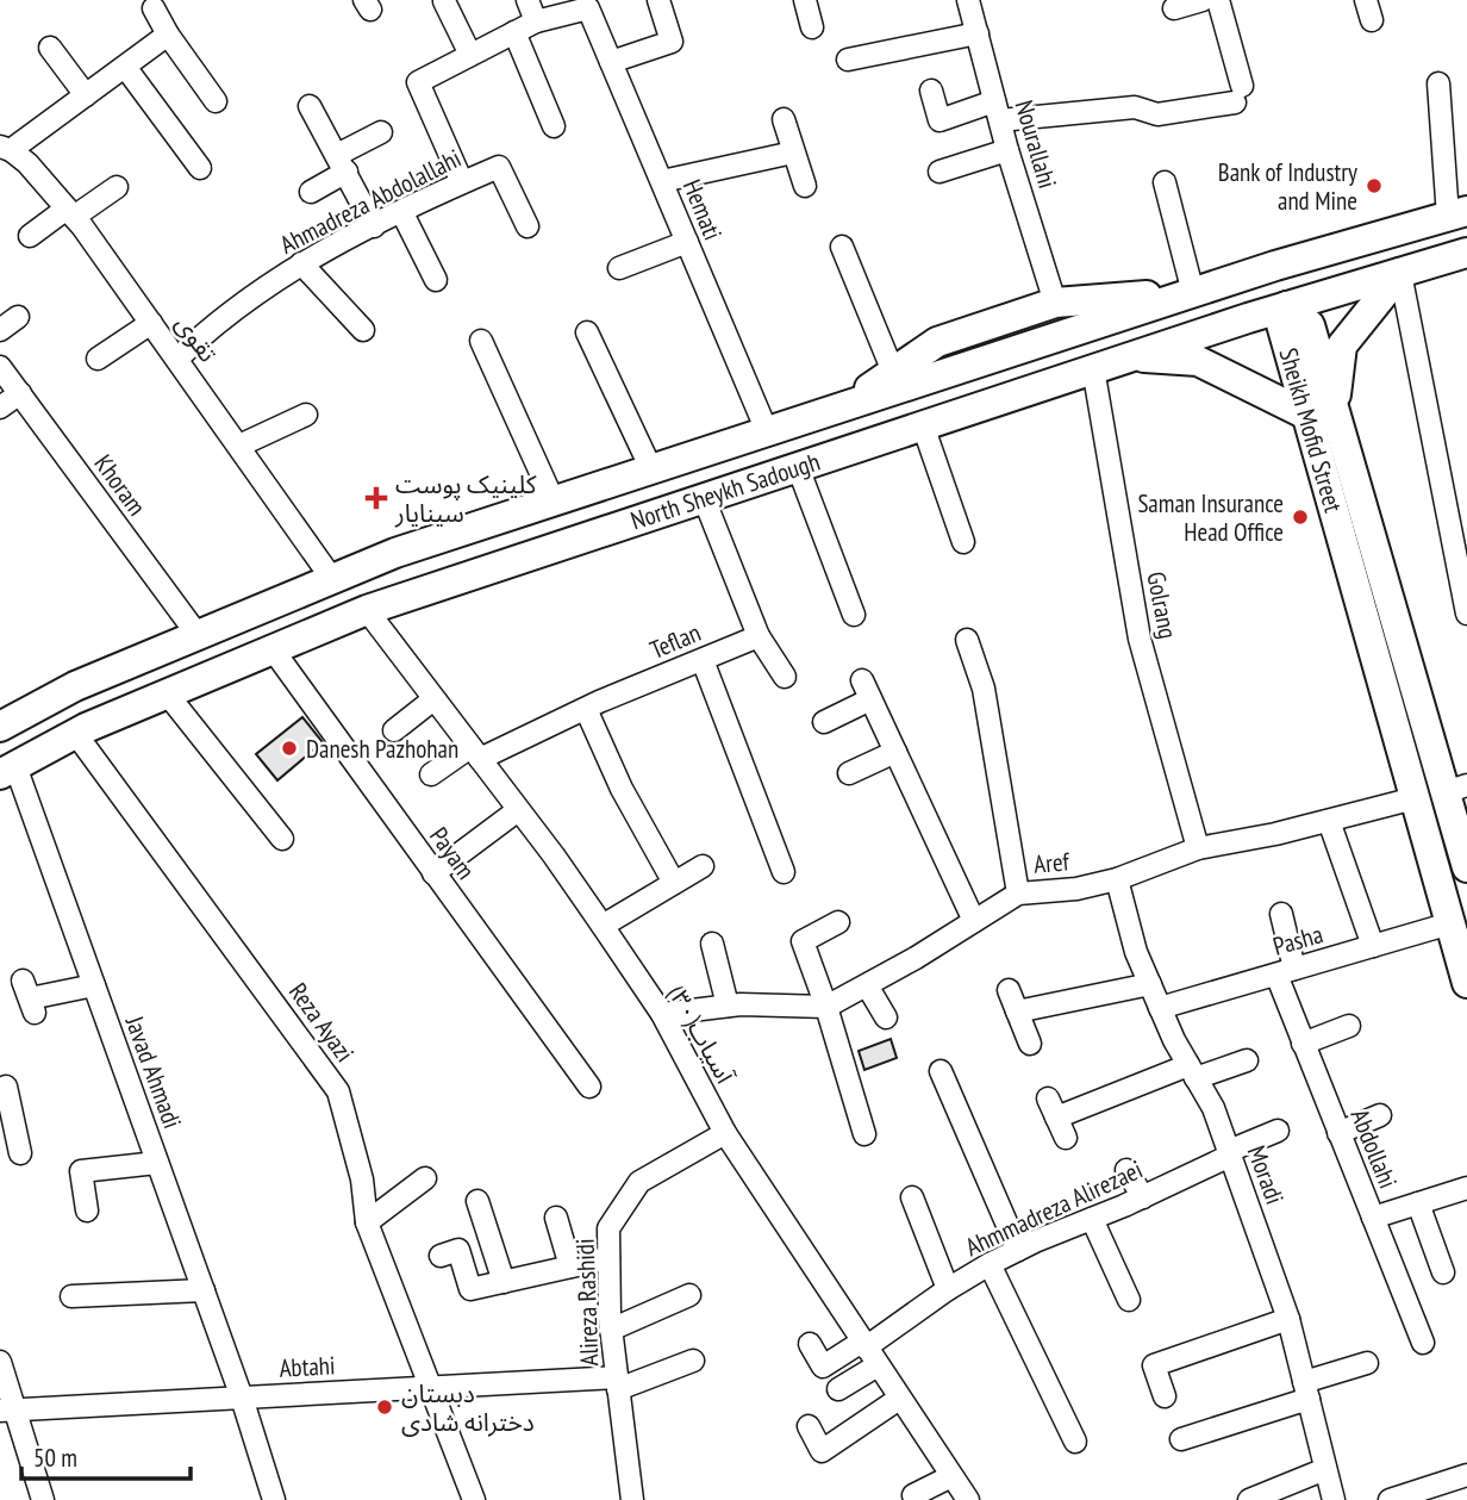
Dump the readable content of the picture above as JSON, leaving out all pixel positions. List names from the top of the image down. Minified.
{"streets":{"main road":["Sheikh Mofid Street","North Sheykh Sadough"],"street":["Nourallahi","Ahmadreza Abdolallahi","Hemati","تقوی","Khoram","Golrang","Teflan","Payam","Aref","Pasha","Reza Ayazi","آسیاب(۳۰)","Javad Ahmadi","Abdollahi","Moradi","Ahmmadreza Alirezaei","Alireza Rashidi","Abtahi"]},"crossings":[["Ahmadreza Abdolallahi","تقوی"],["Hemati","North Sheykh Sadough"],["تقوی","North Sheykh Sadough"],["Sheikh Mofid Street","North Sheykh Sadough"],["Sheikh Mofid Street","Aref"],["Sheikh Mofid Street","Pasha"],["Khoram","North Sheykh Sadough"],["North Sheykh Sadough","Golrang"],["North Sheykh Sadough","Payam"],["North Sheykh Sadough","Reza Ayazi"],["North Sheykh Sadough","آسیاب(۳۰)"],["North Sheykh Sadough","Javad Ahmadi"],["Golrang","Aref"],["Teflan","آسیاب(۳۰)"],["Aref","آسیاب(۳۰)"],["Aref","Moradi"],["Pasha","Abdollahi"],["Pasha","Moradi"],["Reza Ayazi","Abtahi"],["آسیاب(۳۰)","Ahmmadreza Alirezaei"],["آسیاب(۳۰)","Alireza Rashidi"],["Javad Ahmadi","Abtahi"],["Moradi","Ahmmadreza Alirezaei"],["Alireza Rashidi","Abtahi"]],"places":{"other":["Bank of Industry and Mine","Saman Insurance Head Office","Danesh Pazhohan","دبستان دخترانه شادی"],"health":["کلینیک پوست سینایار"]},"scale_bar":"50 m"}
